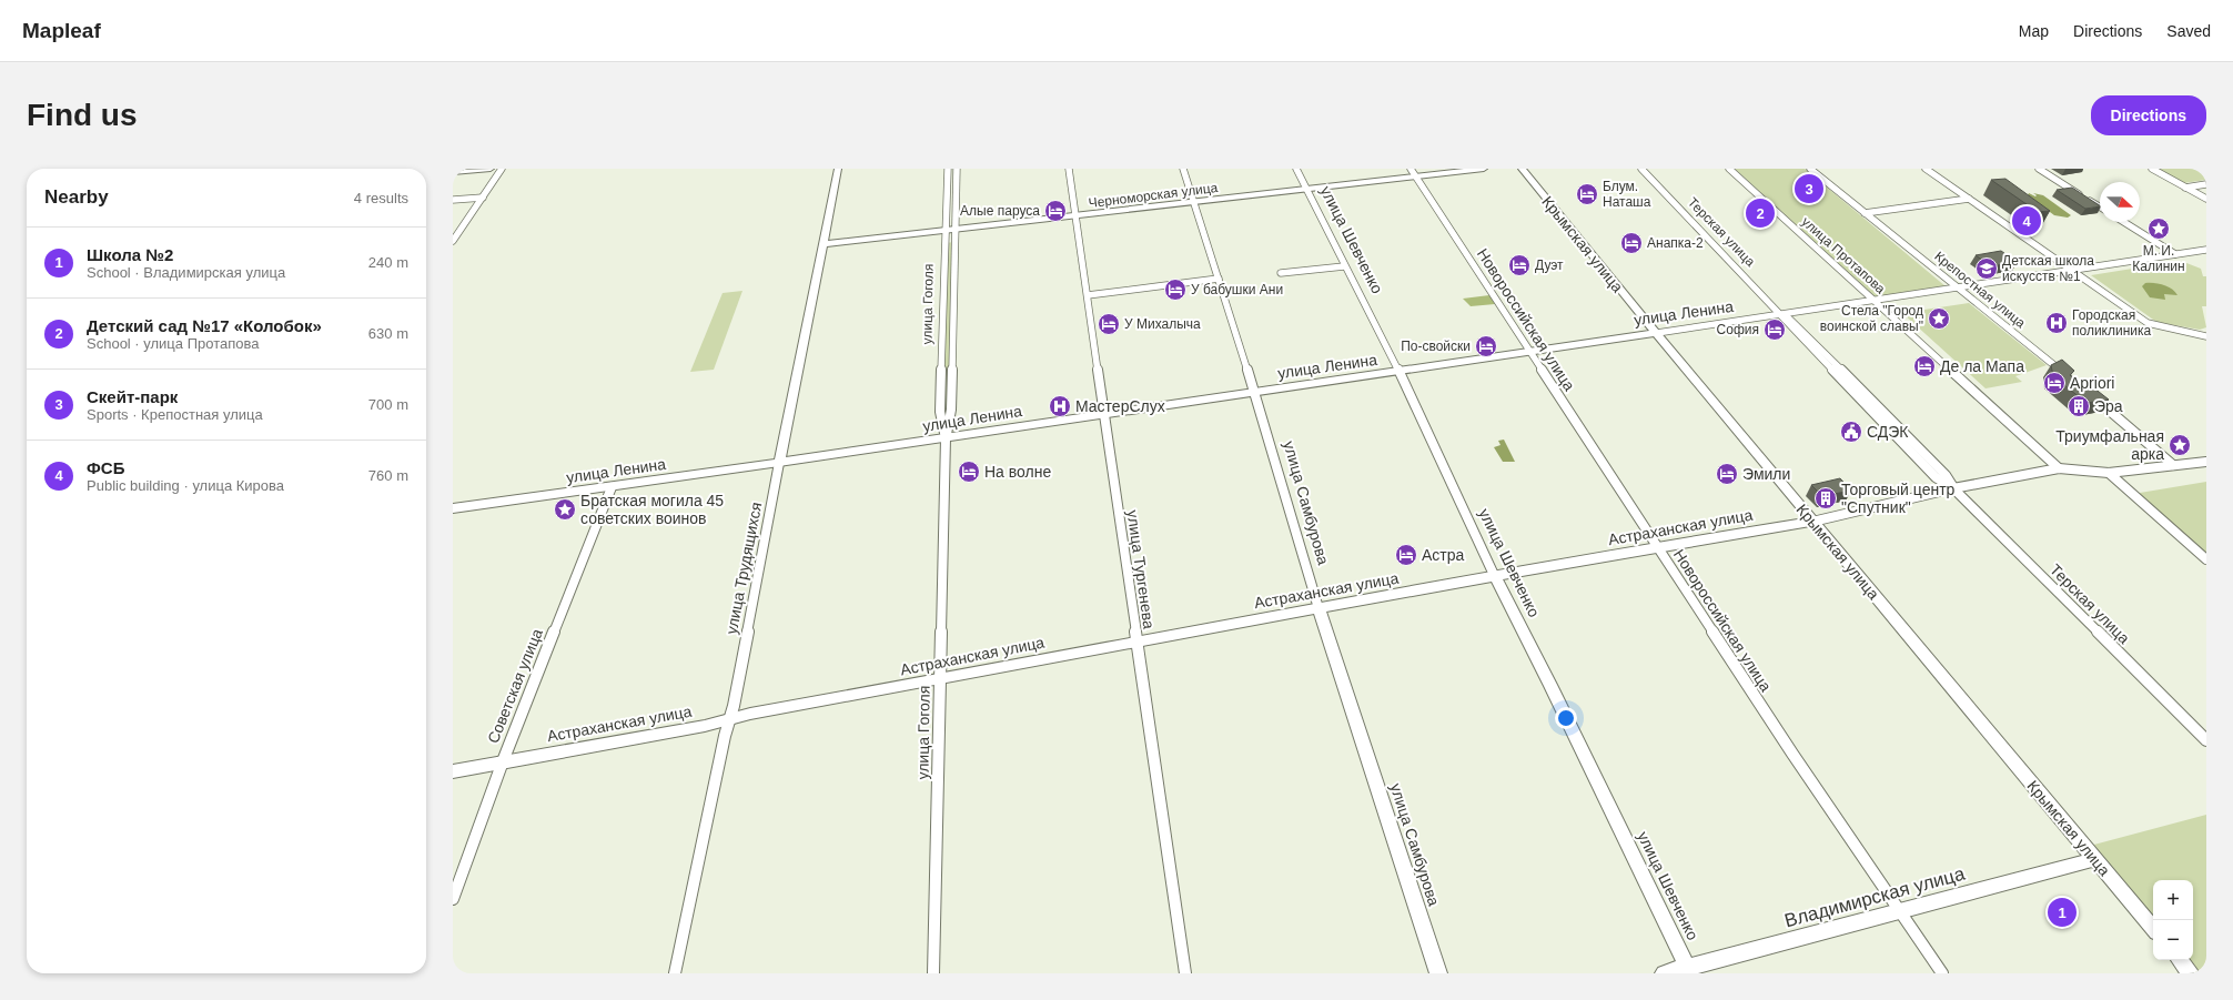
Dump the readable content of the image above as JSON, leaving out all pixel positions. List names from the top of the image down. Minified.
{"streets":{"street":["Черноморская улица","Терская улица","улица Шевченко","Крымская улица","улица Протапова","Крепостная улица","улица Гоголя","улица Ленина","Новороссийская улица","улица Самбурова","Астраханская улица","улица Трудящихся","улица Тургенева","Советская улица","Владимирская улица"]},"crossings":[["Черноморская улица","улица Шевченко"],["Черноморская улица","улица Гоголя"],["Черноморская улица","Новороссийская улица"],["Черноморская улица","улица Самбурова"],["Черноморская улица","улица Трудящихся"],["Черноморская улица","улица Тургенева"],["Терская улица","улица Ленина"],["Терская улица","Астраханская улица"],["улица Шевченко","улица Ленина"],["улица Шевченко","Астраханская улица"],["улица Шевченко","Владимирская улица"],["Крымская улица","улица Ленина"],["Крымская улица","Астраханская улица"],["Крымская улица","Владимирская улица"],["улица Протапова","улица Ленина"],["улица Протапова","Астраханская улица"],["Крепостная улица","улица Ленина"],["улица Гоголя","улица Ленина"],["улица Гоголя","Астраханская улица"],["улица Ленина","Новороссийская улица"],["улица Ленина","улица Самбурова"],["улица Ленина","улица Трудящихся"],["улица Ленина","улица Тургенева"],["улица Ленина","Советская улица"],["Новороссийская улица","Астраханская улица"],["Новороссийская улица","Владимирская улица"],["улица Самбурова","Астраханская улица"],["Астраханская улица","улица Трудящихся"],["Астраханская улица","улица Тургенева"],["Астраханская улица","Советская улица"]],"places":{"hotel":["Блум. Наташа","Алые паруса","Анапка-2","Дуэт","У бабушки Ани","У Михалыча","София","По-свойски","Де ла Мапа","Apriori","На волне","Эмили","Астра"],"place":["М. И. Калинин","Стела \"Город воинской славы\"","Триумфальная арка","Братская могила 45 советских воинов"],"school or university":["Детская школа искусcтв №1"],"hospital":["Городская поликлиника","МастерСлух"],"building":["Эра","Торговый центр \"Спутник\""],"public building":["СДЭК"]},"north":"right","page":{"header":"Mapleaf","nav":["Map","Directions","Saved"],"buttons":"Directions","title":"Find us","heading":["Nearby","4 results"],"pins":["3","2","4","1"],"list":[{"mark":"1","name":"Школа №2","note":"School · Владимирская улица","value":"240 m"},{"mark":"2","name":"Детский сад №17 «Колобок»","note":"School · улица Протапова","value":"630 m"},{"mark":"3","name":"Скейт-парк","note":"Sports · Крепостная улица","value":"700 m"},{"mark":"4","name":"ФСБ","note":"Public building · улица Кирова","value":"760 m"}],"map_buttons":["+","−"]}}
